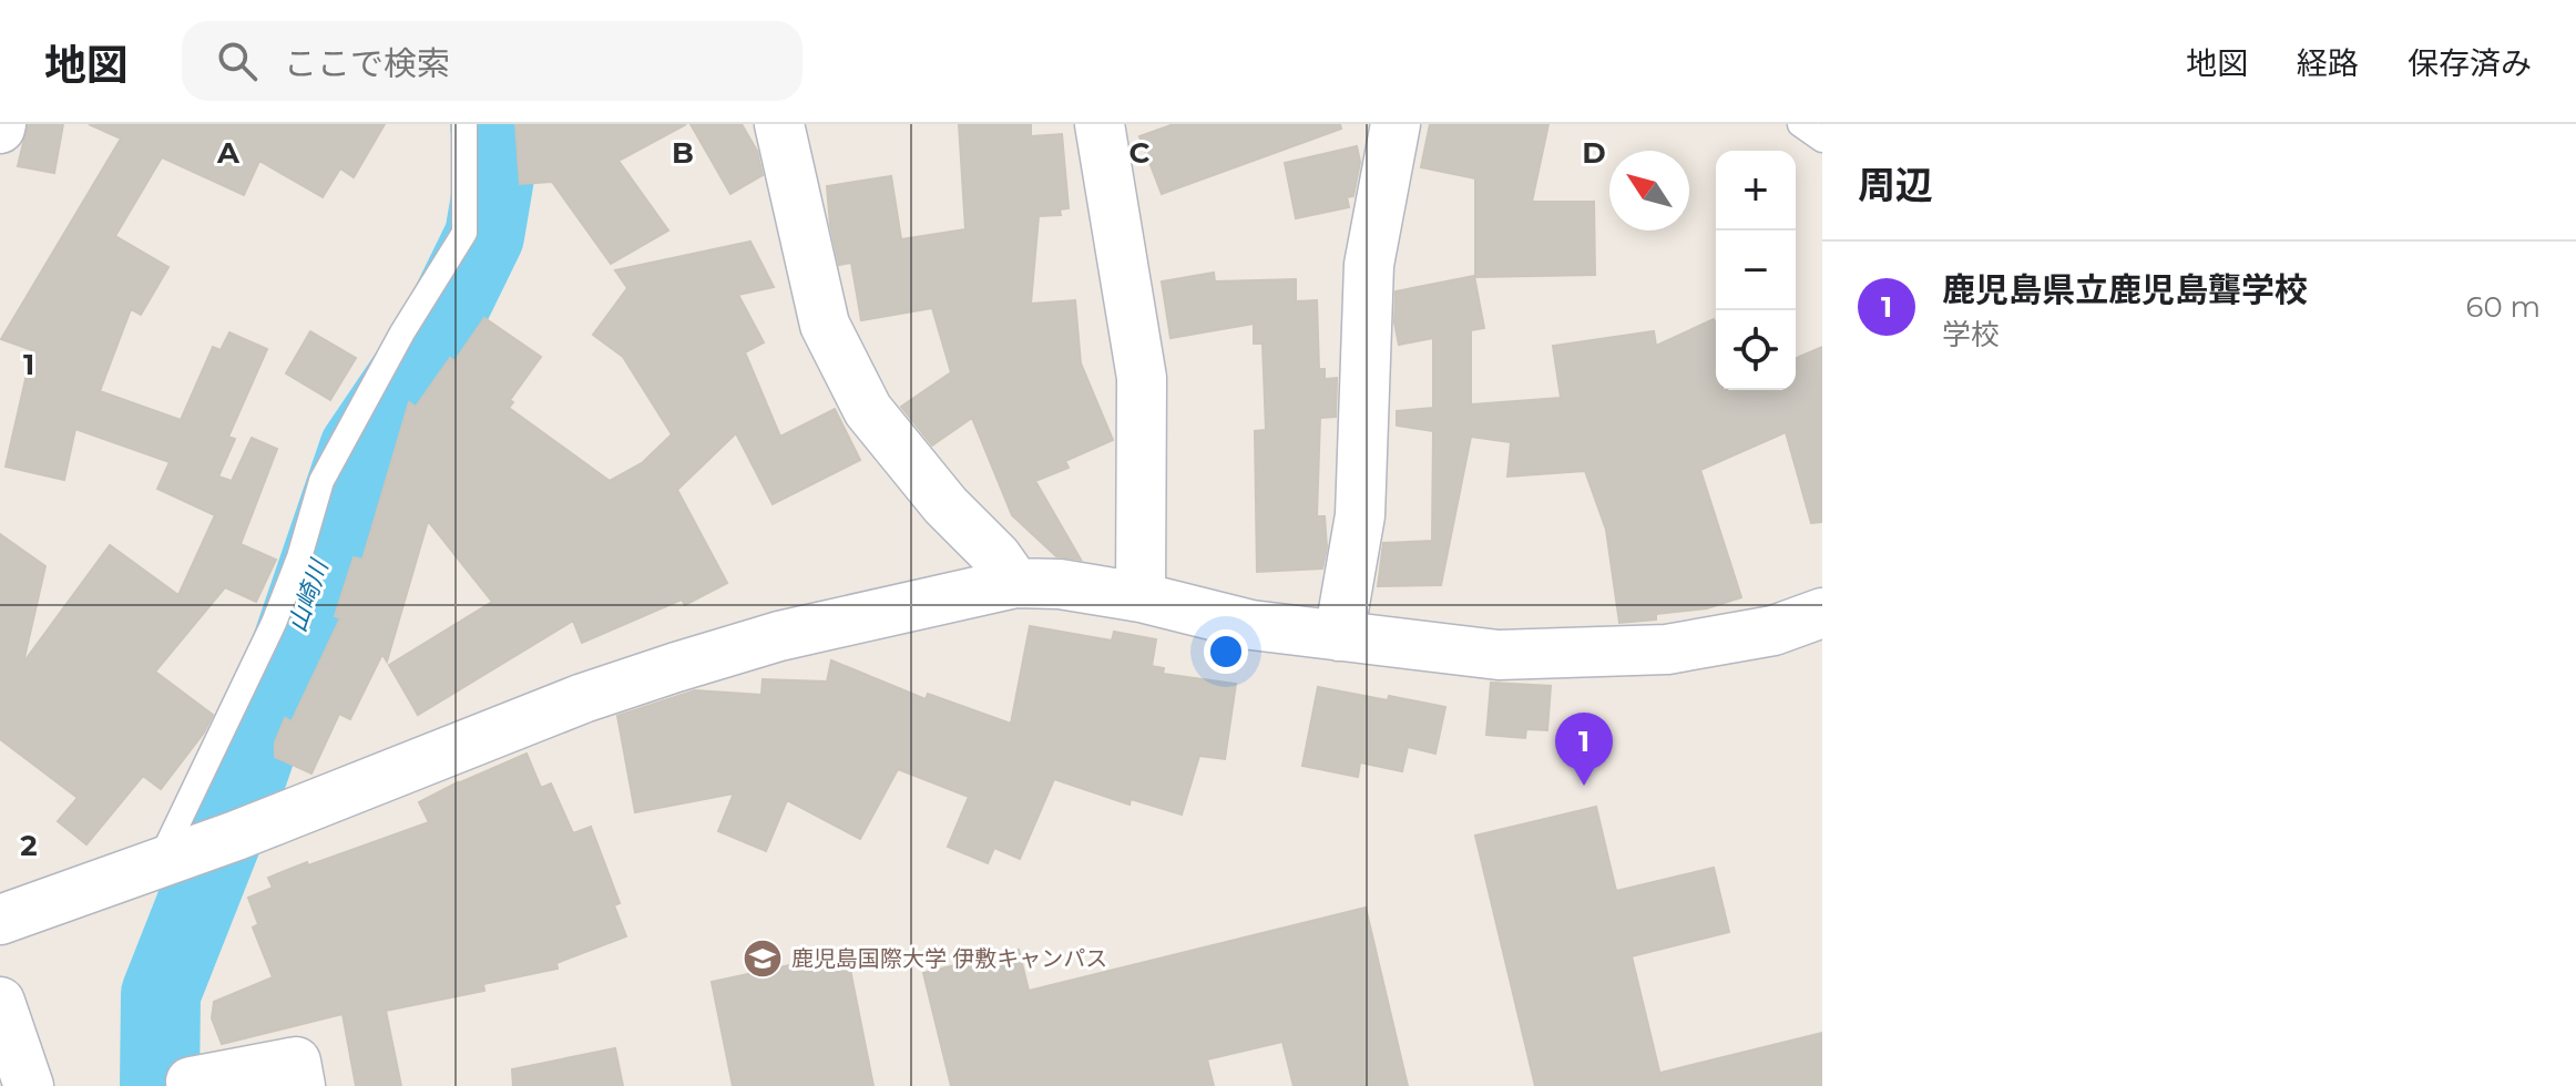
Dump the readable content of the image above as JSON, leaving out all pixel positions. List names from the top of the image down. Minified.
{"water":["山崎川"],"places":{"school or university":["鹿児島国際大学 伊敷キャンパス"]},"north":"top left","page":{"header":"地図","search":"ここで検索","nav":["地図","経路","保存済み"],"heading":"周辺","map_buttons":["+","−"],"list":[{"mark":"1","name":"鹿児島県立鹿児島聾学校","note":"学校","value":"60 m"}],"pins":"1"},"grid":{"columns":["A","B","C","D"],"rows":["1","2"]}}
